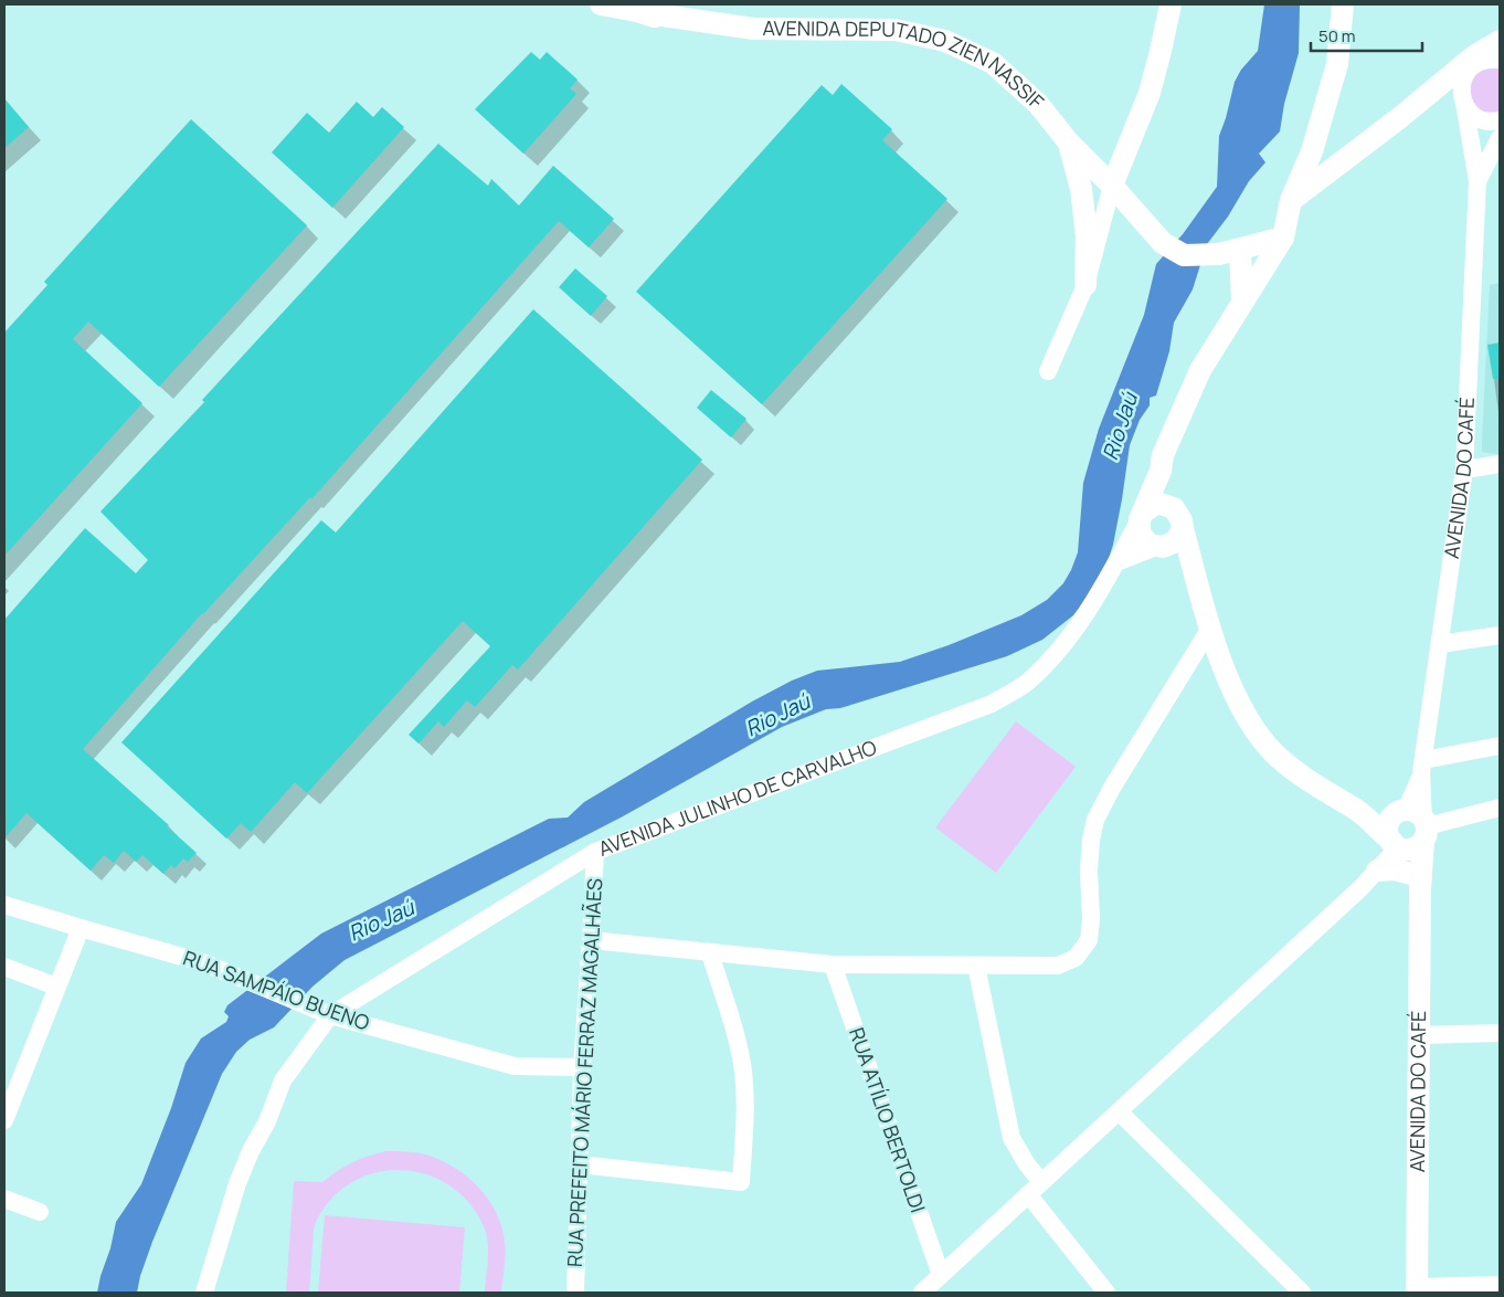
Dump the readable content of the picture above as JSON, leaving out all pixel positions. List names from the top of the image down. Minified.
{"streets":{"main road":["AVENIDA DEPUTADO ZIEN NASSIF","AVENIDA DO CAFÉ","AVENIDA JULINHO DE CARVALHO"],"street":["RUA SAMPÁIO BUENO","RUA PREFEITO MÁRIO FERRAZ MAGALHÃES","RUA ATÍLIO BERTOLDI"]},"crossings":[["AVENIDA DEPUTADO ZIEN NASSIF","AVENIDA JULINHO DE CARVALHO"],["AVENIDA JULINHO DE CARVALHO","RUA SAMPÁIO BUENO"],["AVENIDA JULINHO DE CARVALHO","RUA PREFEITO MÁRIO FERRAZ MAGALHÃES"],["RUA SAMPÁIO BUENO","RUA PREFEITO MÁRIO FERRAZ MAGALHÃES"]],"water":["Rio Jaú"],"scale_bar":"50 m"}
